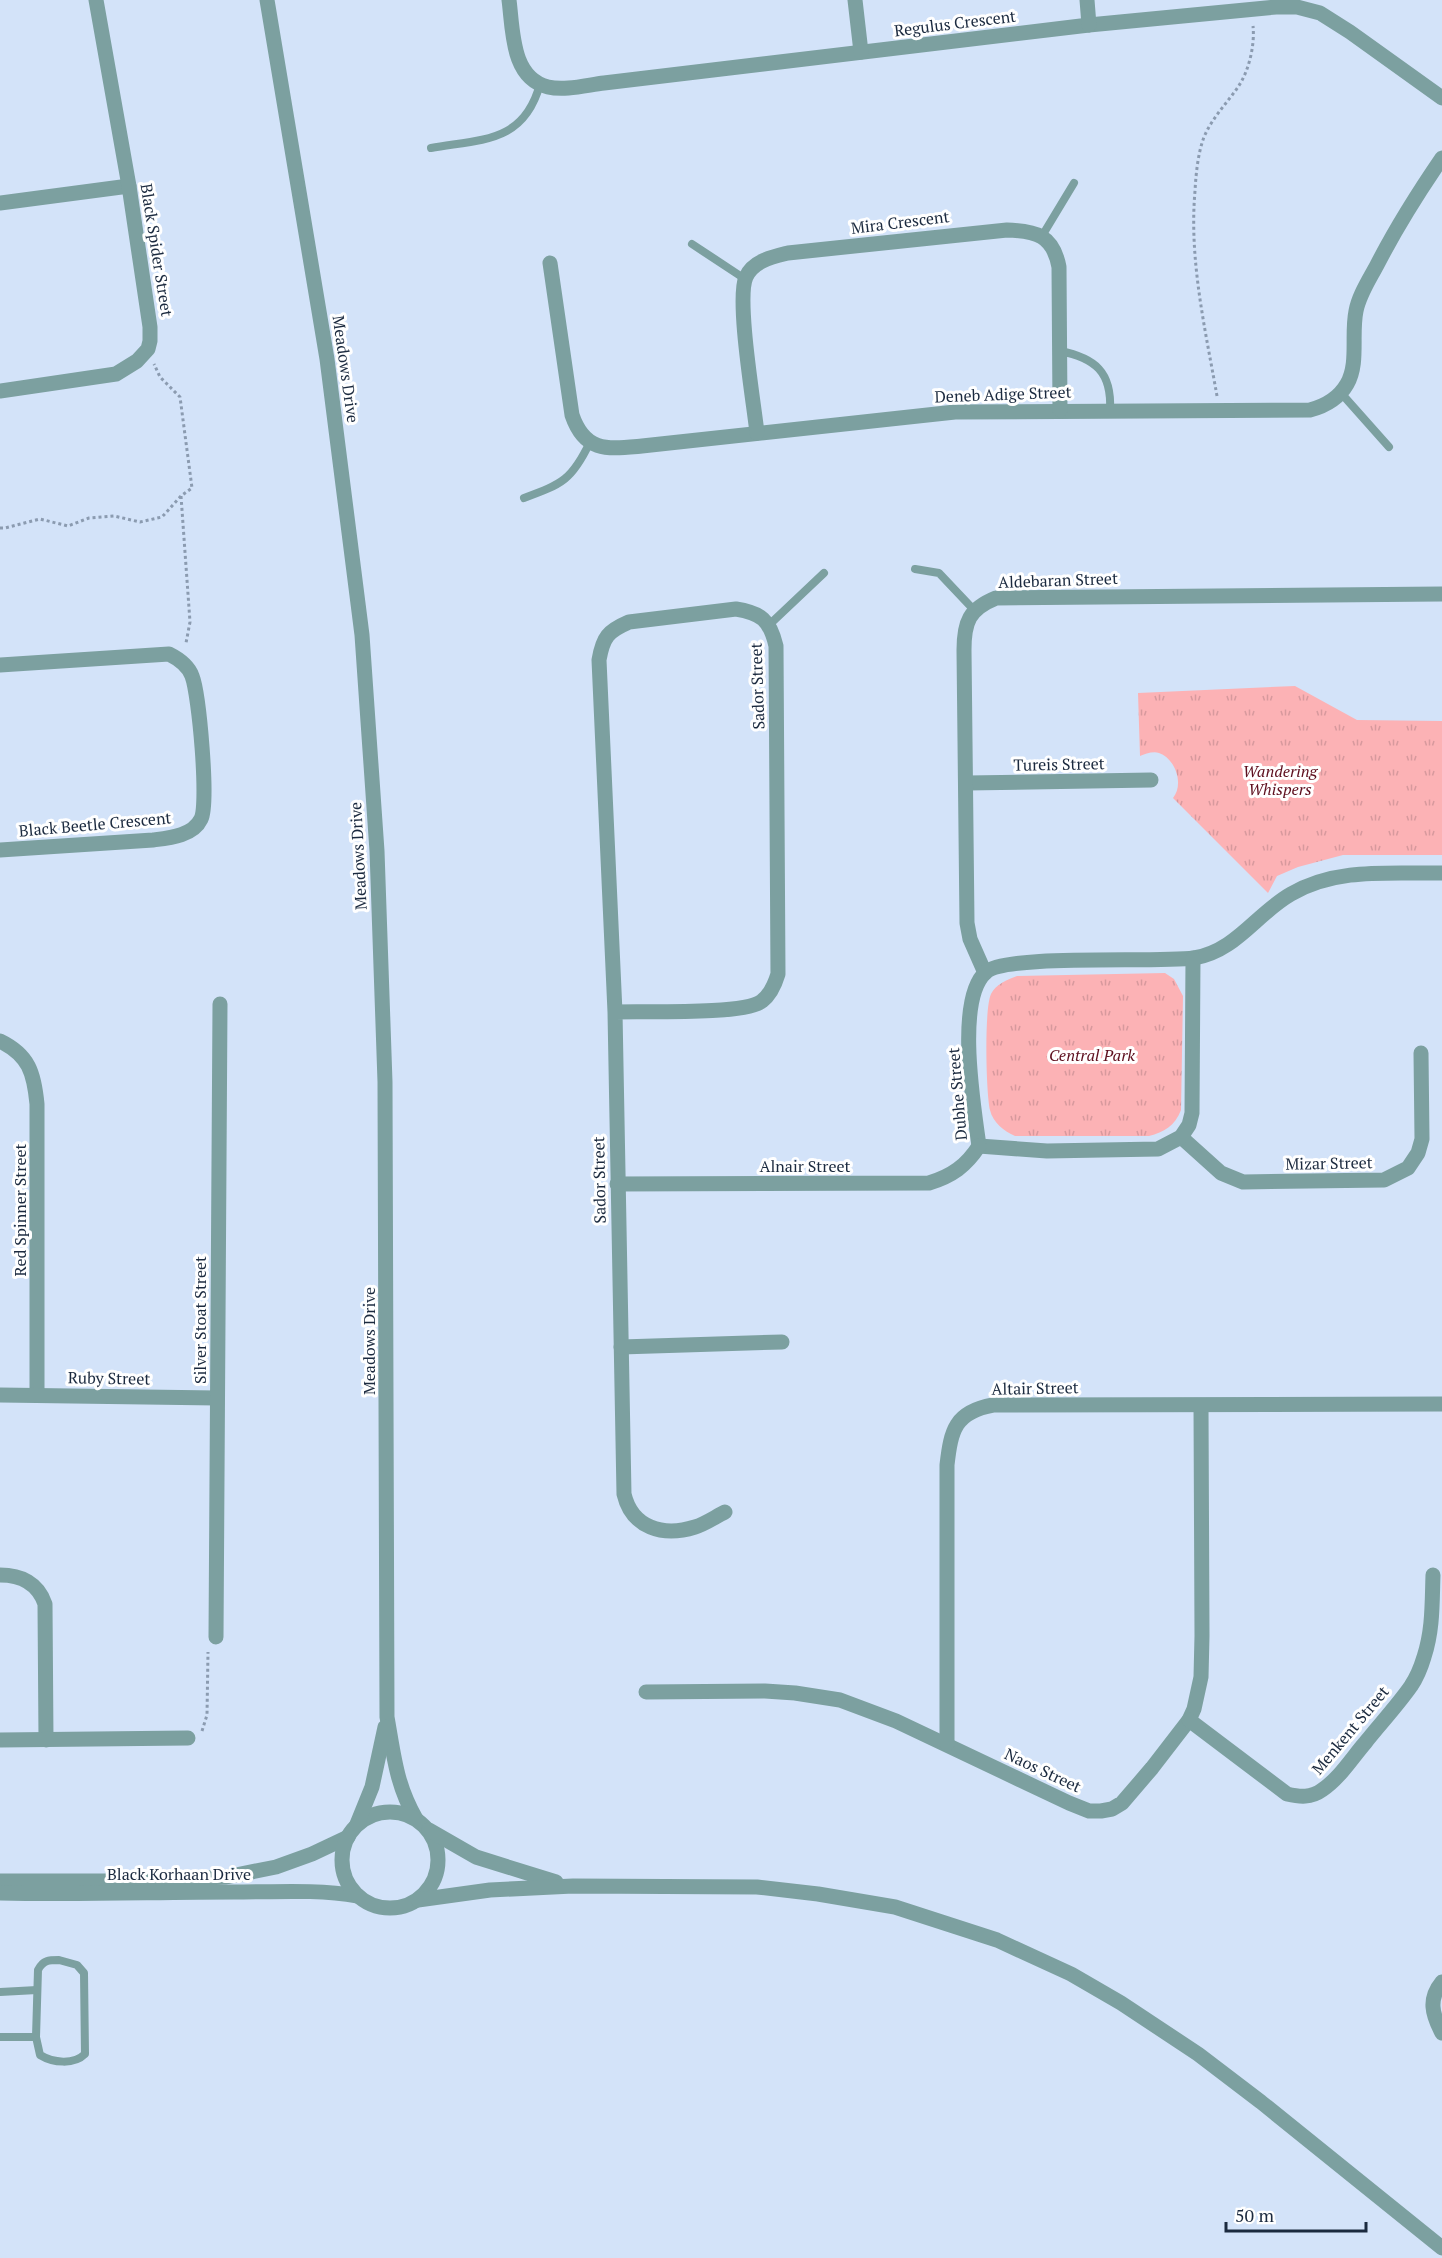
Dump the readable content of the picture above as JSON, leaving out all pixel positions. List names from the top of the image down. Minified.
{"streets":{"street":["Regulus Crescent","Mira Crescent","Black Spider Street","Meadows Drive","Deneb Adige Street","Aldebaran Street","Sador Street","Tureis Street","Black Beetle Crescent","Dubhe Street","Mizar Street","Alnair Street","Red Spinner Street","Silver Stoat Street","Ruby Street","Altair Street","Menkent Street","Naos Street","Black Korhaan Drive"]},"crossings":[["Meadows Drive","Black Korhaan Drive"],["Sador Street","Alnair Street"],["Dubhe Street","Mizar Street"],["Dubhe Street","Alnair Street"],["Red Spinner Street","Ruby Street"],["Silver Stoat Street","Ruby Street"],["Altair Street","Naos Street"],["Menkent Street","Naos Street"]],"parks":["Wandering Whispers","Central Park"],"scale_bar":"50 m"}
